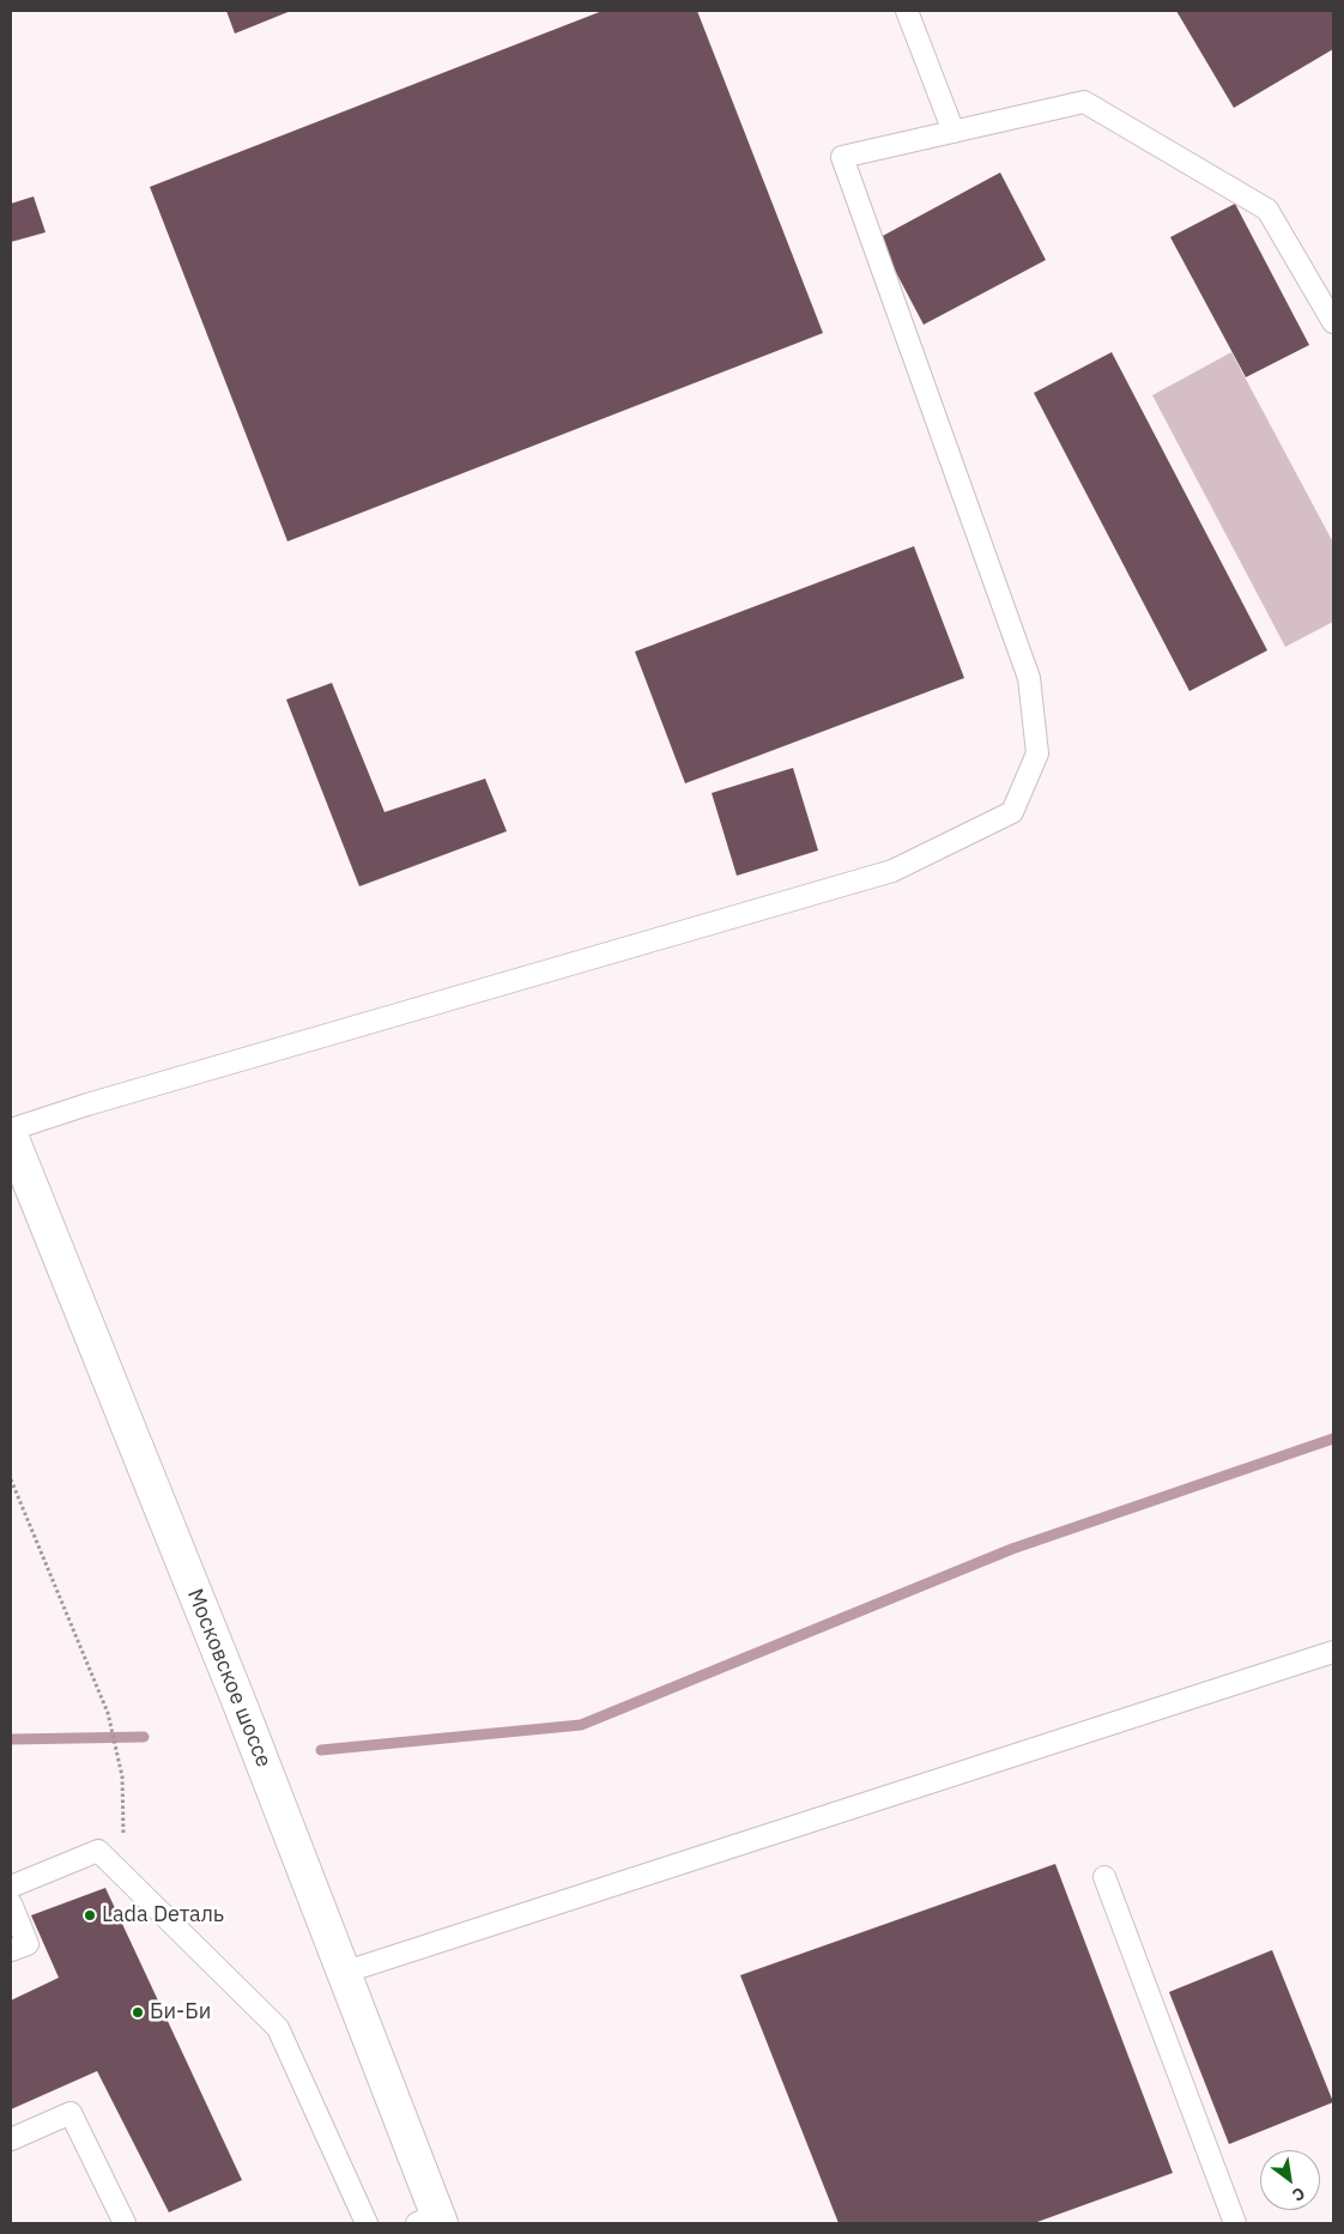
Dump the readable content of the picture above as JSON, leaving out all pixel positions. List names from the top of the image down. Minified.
{"streets":{"main road":["Московское шоссе"]},"places":["Lada Dеталь","Би-Би"],"north":"bottom right"}
